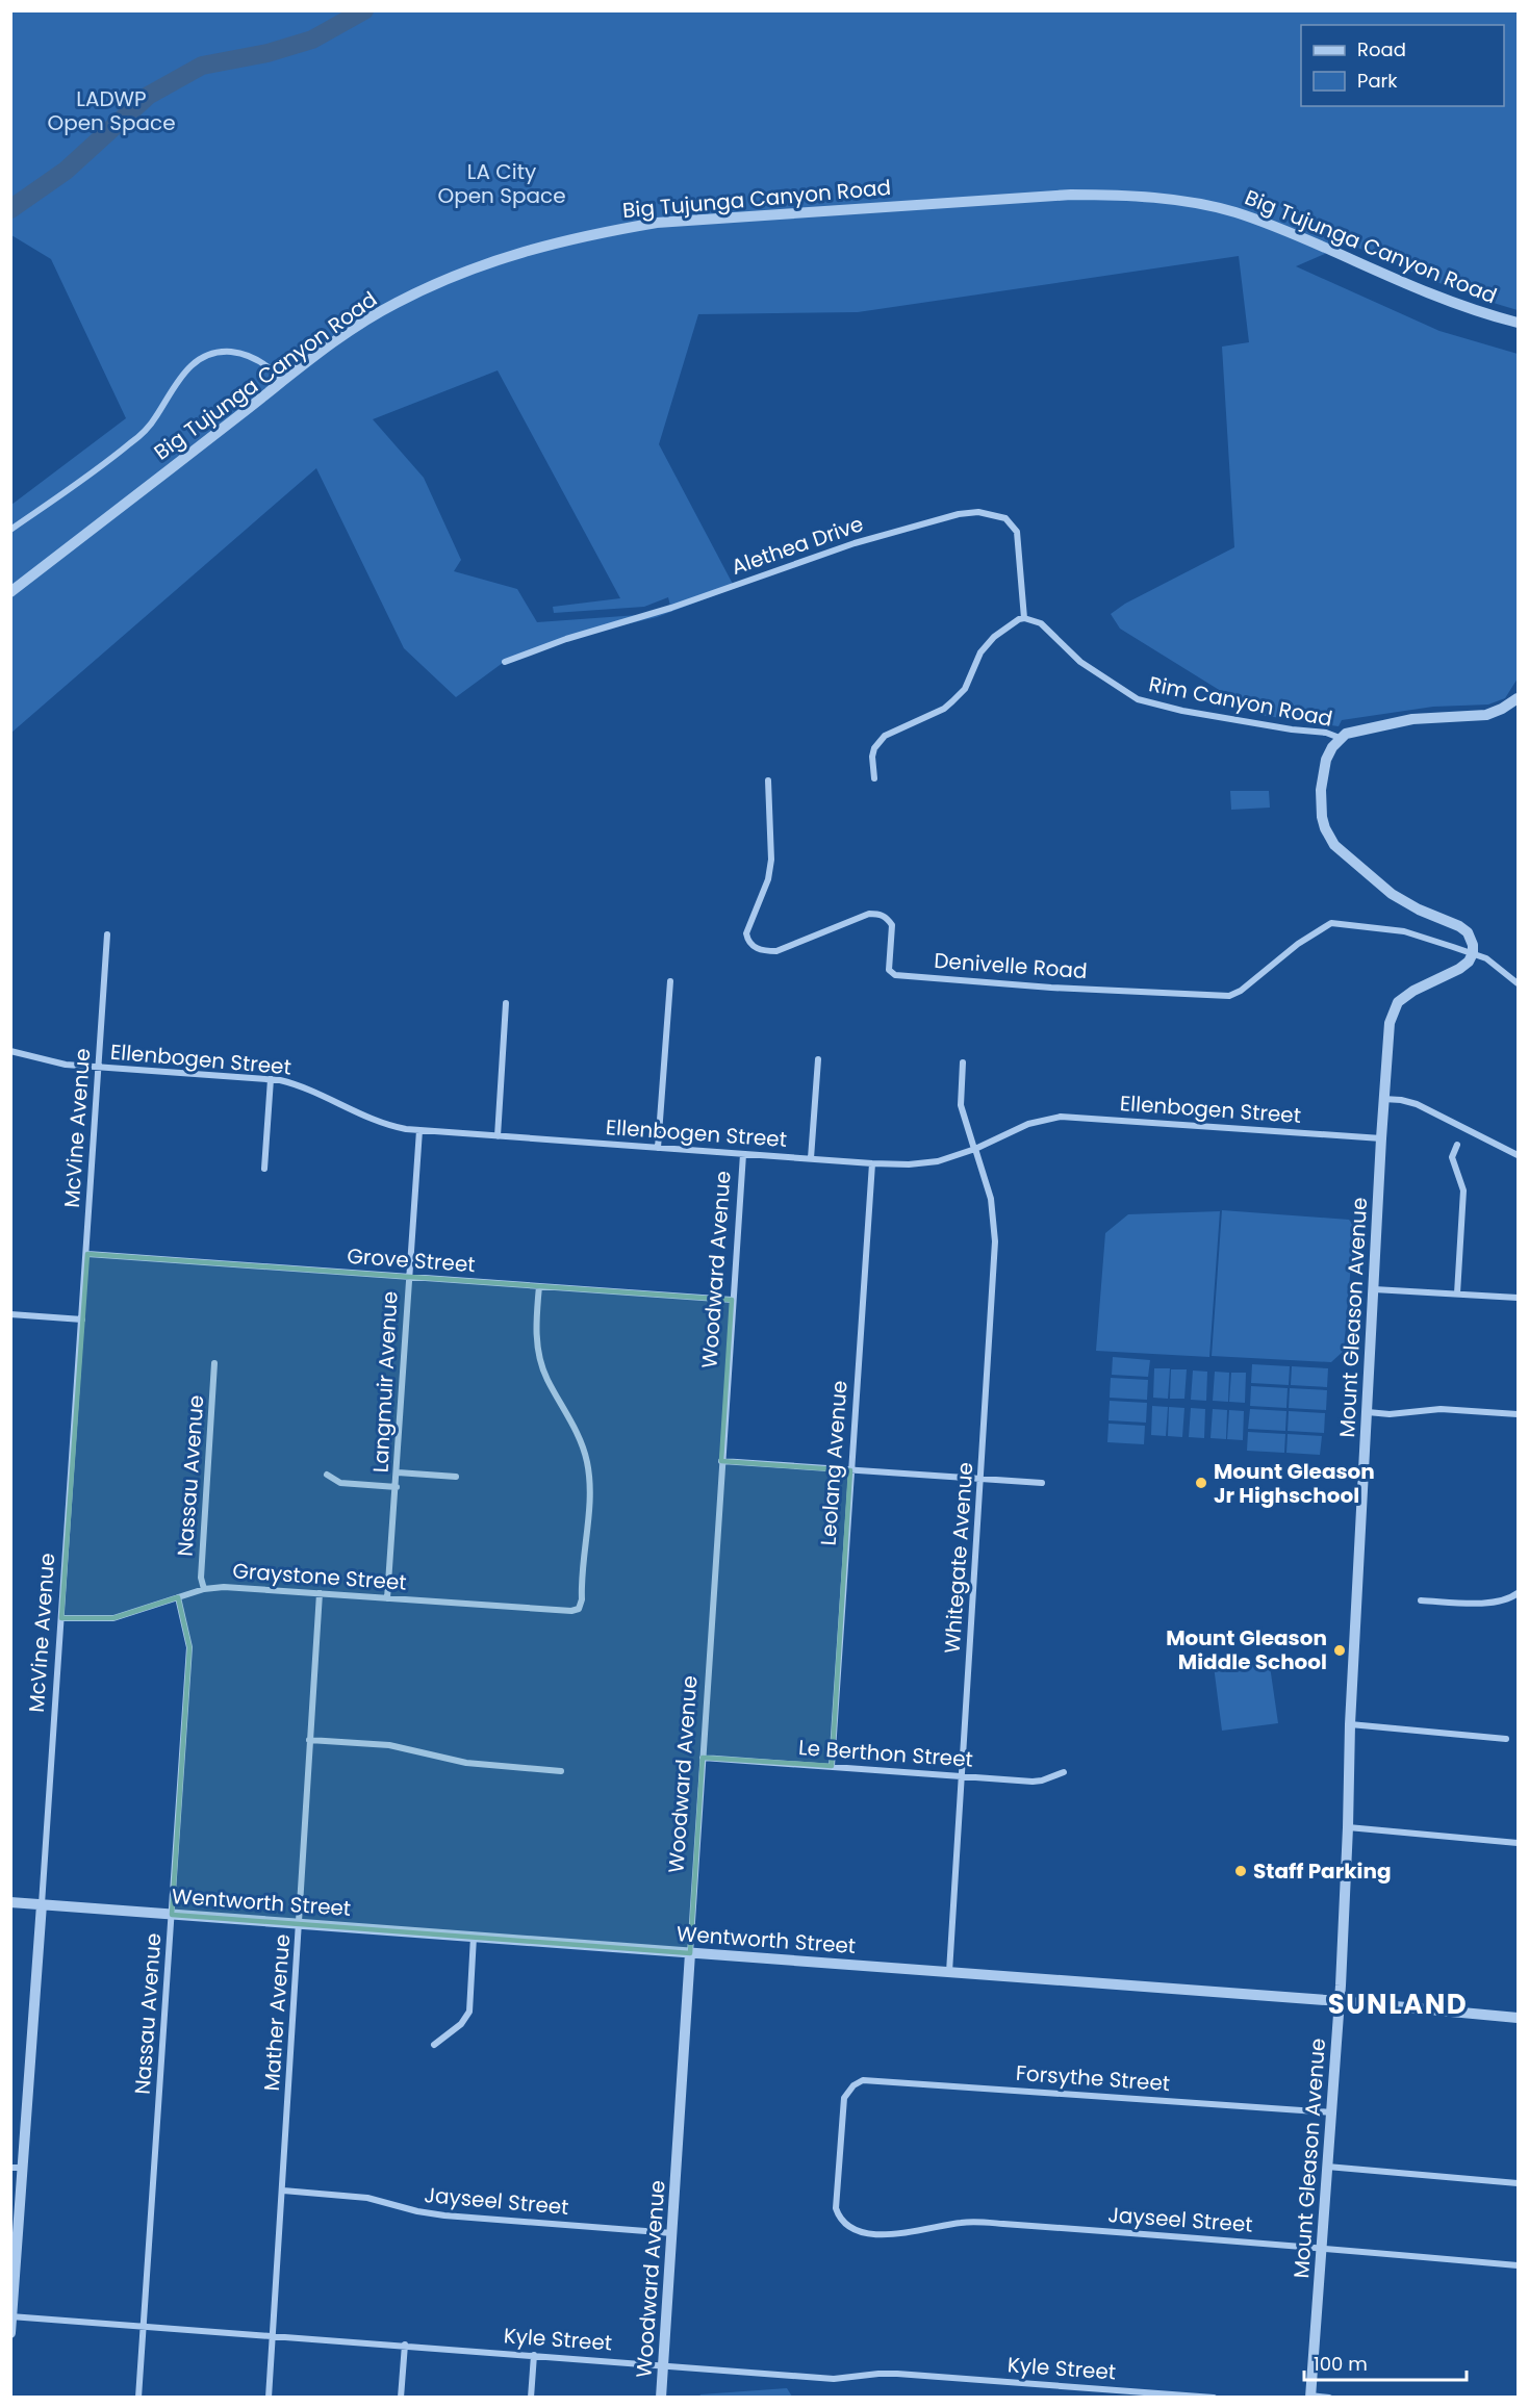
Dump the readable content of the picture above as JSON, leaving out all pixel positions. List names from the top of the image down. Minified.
{"streets":{"street":["Big Tujunga Canyon Road","Alethea Drive","Rim Canyon Road","Denivelle Road","Ellenbogen Street","McVine Avenue","Grove Street","Woodward Avenue","Mount Gleason Avenue","Langmuir Avenue","Leolang Avenue","Nassau Avenue","Whitegate Avenue","Graystone Street","Le Berthon Street","Wentworth Street","Mather Avenue","Forsythe Street","Jayseel Street","Kyle Street"]},"crossings":[["Alethea Drive","Rim Canyon Road"],["Denivelle Road","Mount Gleason Avenue"],["Ellenbogen Street","McVine Avenue"],["Ellenbogen Street","Woodward Avenue"],["Ellenbogen Street","Mount Gleason Avenue"],["Ellenbogen Street","Langmuir Avenue"],["Ellenbogen Street","Leolang Avenue"],["Ellenbogen Street","Whitegate Avenue"],["McVine Avenue","Grove Street"],["McVine Avenue","Graystone Street"],["McVine Avenue","Wentworth Street"],["McVine Avenue","Kyle Street"],["Grove Street","Woodward Avenue"],["Grove Street","Langmuir Avenue"],["Grove Street","Graystone Street"],["Woodward Avenue","Le Berthon Street"],["Woodward Avenue","Wentworth Street"],["Woodward Avenue","Jayseel Street"],["Woodward Avenue","Kyle Street"],["Mount Gleason Avenue","Wentworth Street"],["Mount Gleason Avenue","Forsythe Street"],["Mount Gleason Avenue","Jayseel Street"],["Langmuir Avenue","Graystone Street"],["Leolang Avenue","Le Berthon Street"],["Nassau Avenue","Graystone Street"],["Nassau Avenue","Wentworth Street"],["Nassau Avenue","Kyle Street"],["Whitegate Avenue","Le Berthon Street"],["Whitegate Avenue","Wentworth Street"],["Graystone Street","Mather Avenue"],["Wentworth Street","Mather Avenue"],["Mather Avenue","Jayseel Street"],["Mather Avenue","Kyle Street"],["Forsythe Street","Jayseel Street"]],"districts":["SUNLAND"],"parks":["LADWP Open Space","LA City Open Space"],"places":["Mount Gleason Jr Highschool","Mount Gleason Middle School","Staff Parking"],"legend":["Road","Park"],"scale_bar":"100 m"}
